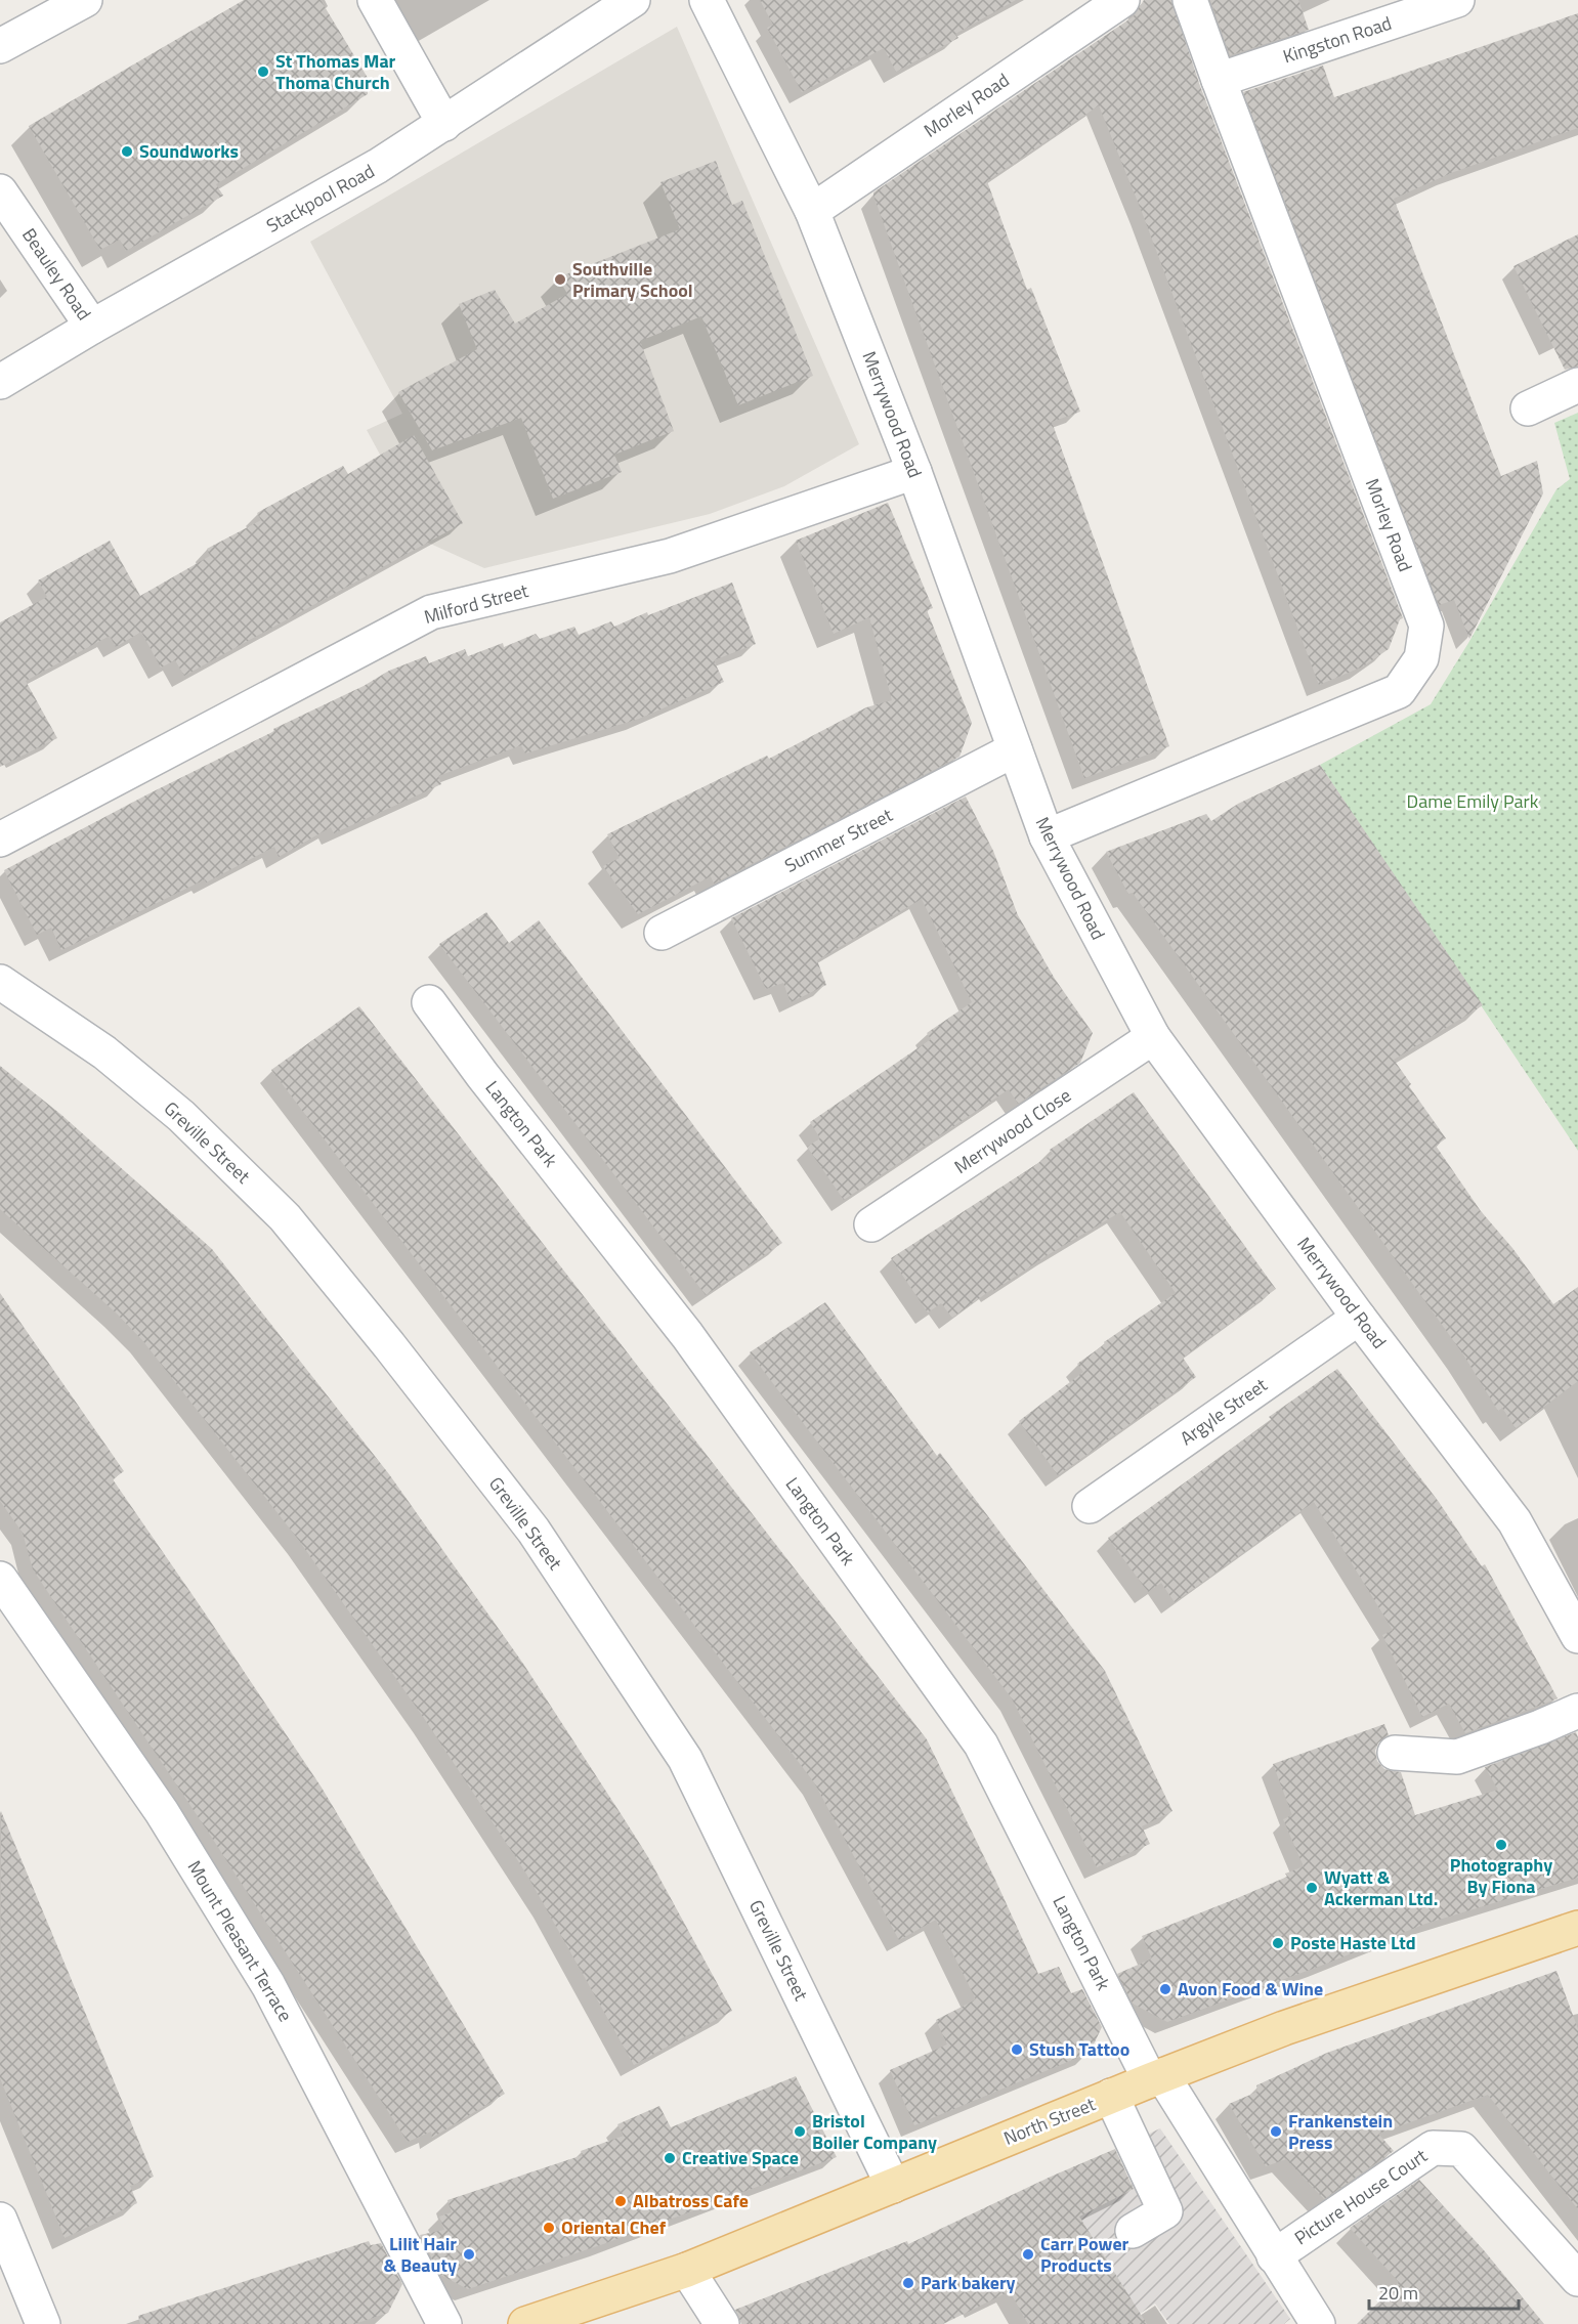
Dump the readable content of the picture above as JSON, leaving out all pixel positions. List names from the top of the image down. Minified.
{"streets":{"main road":["North Street"],"street":["Kingston Road","Morley Road","Stackpool Road","Beauley Road","Merrywood Road","Milford Street","Summer Street","Langton Park","Merrywood Close","Greville Street","Argyle Street","Mount Pleasant Terrace","Picture House Court"]},"crossings":[["Kingston Road","Morley Road"],["Morley Road","Merrywood Road"],["Stackpool Road","Beauley Road"],["Merrywood Road","Milford Street"],["Merrywood Road","Summer Street"],["Merrywood Road","Merrywood Close"],["Merrywood Road","Argyle Street"],["Langton Park","North Street"],["Langton Park","Picture House Court"],["Greville Street","North Street"],["North Street","Picture House Court"]],"parks":["Dame Emily Park"],"places":["St Thomas Mar Thoma Church","Soundworks","Southville Primary School","Photography By Fiona","Wyatt & Ackerman Ltd.","Poste Haste Ltd","Avon Food & Wine","Stush Tattoo","Bristol Boiler Company","Frankenstein Press","Creative Space","Albatross Cafe","Oriental Chef","Lilit Hair & Beauty","Carr Power Products","Park bakery"],"scale_bar":"20 m"}
